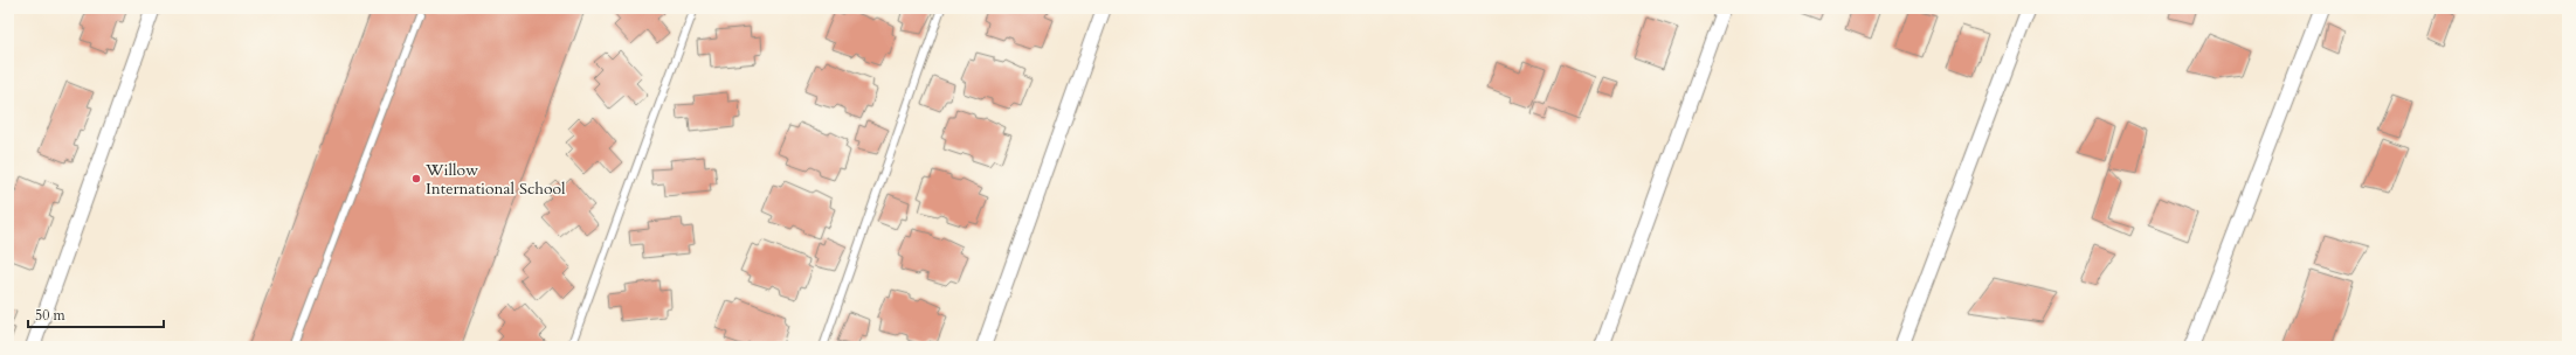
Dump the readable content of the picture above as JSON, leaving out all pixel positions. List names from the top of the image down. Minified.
{"places":["Willow International School"],"scale_bar":"50 m"}
